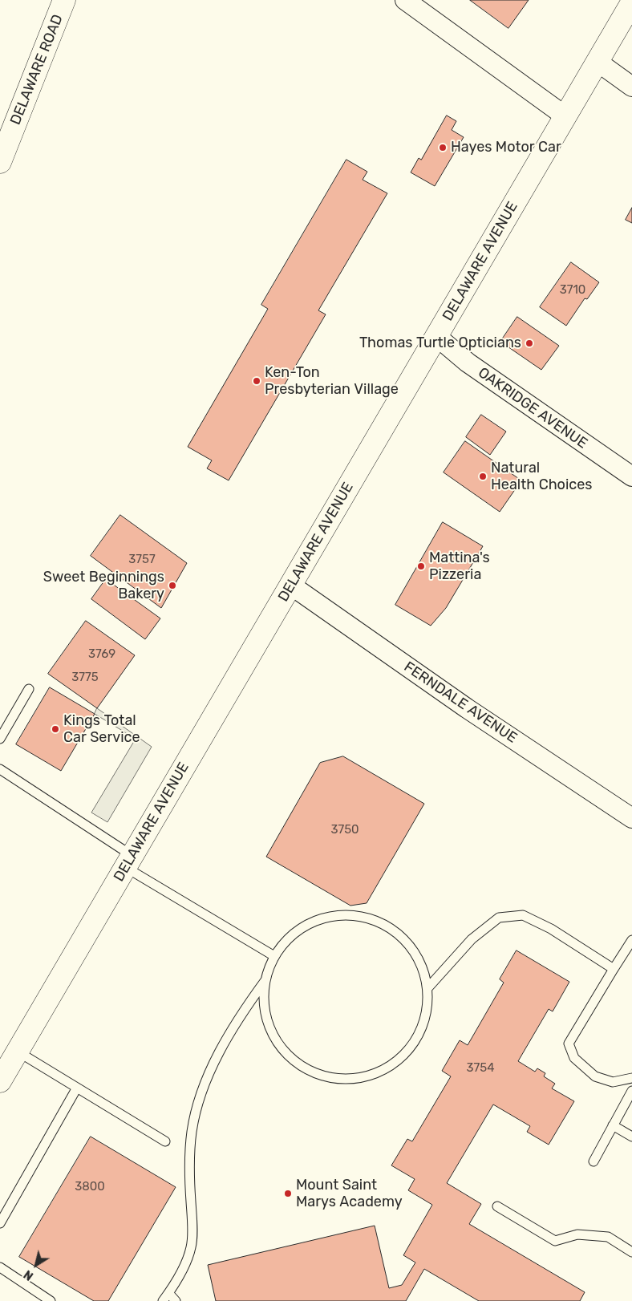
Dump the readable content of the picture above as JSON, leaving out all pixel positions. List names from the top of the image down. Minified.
{"streets":{"main road":["DELAWARE ROAD","DELAWARE AVENUE"],"street":["OAKRIDGE AVENUE","FERNDALE AVENUE"]},"crossings":[["DELAWARE AVENUE","OAKRIDGE AVENUE"],["DELAWARE AVENUE","FERNDALE AVENUE"]],"places":["Hayes Motor Car","Thomas Turtle Opticians","Ken-Ton Presbyterian Village","Natural Health Choices","Mattina's Pizzeria","Sweet Beginnings Bakery","Kings Total Car Service","Mount Saint Marys Academy"],"house_numbers":["3710","3757","3769","3775","3750","3754","3800"],"north":"bottom left"}
